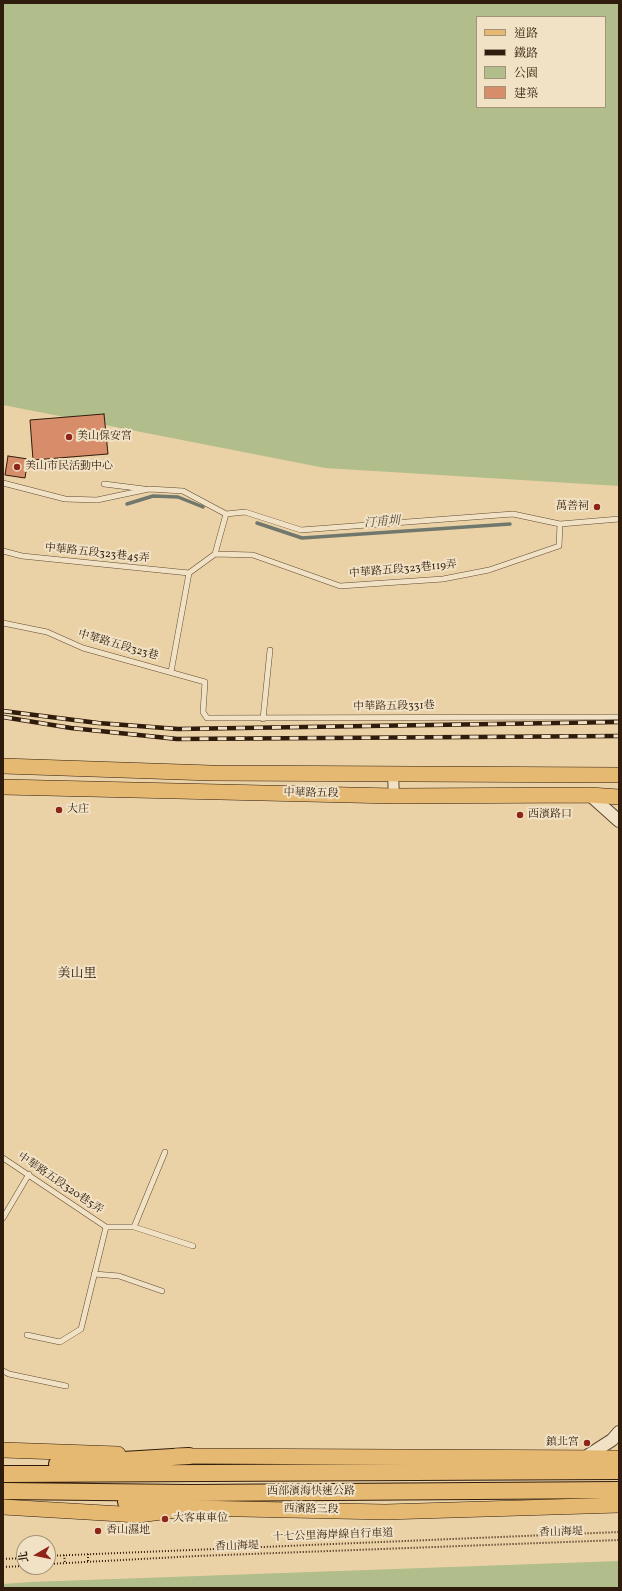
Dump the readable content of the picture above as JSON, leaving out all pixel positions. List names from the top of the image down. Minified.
{"streets":{"highway":["西部濱海快速公路"],"main road":["中華路五段","西濱路三段"],"lane":["中華路五段323巷45弄","中華路五段323巷119弄","中華路五段323巷","中華路五段331巷","中華路五段320巷5弄"],"path":["香山海堤","十七公里海岸線自行車道"]},"crossings":[["中華路五段323巷","中華路五段331巷"]],"districts":["美山里"],"water":["汀甫圳"],"places":["美山保安宮","美山市民活動中心","萬善祠","大庄","西濱路口","鎮北宮","大客車車位","香山濕地"],"legend":["道路","鐵路","公園","建築"],"north":"left"}
